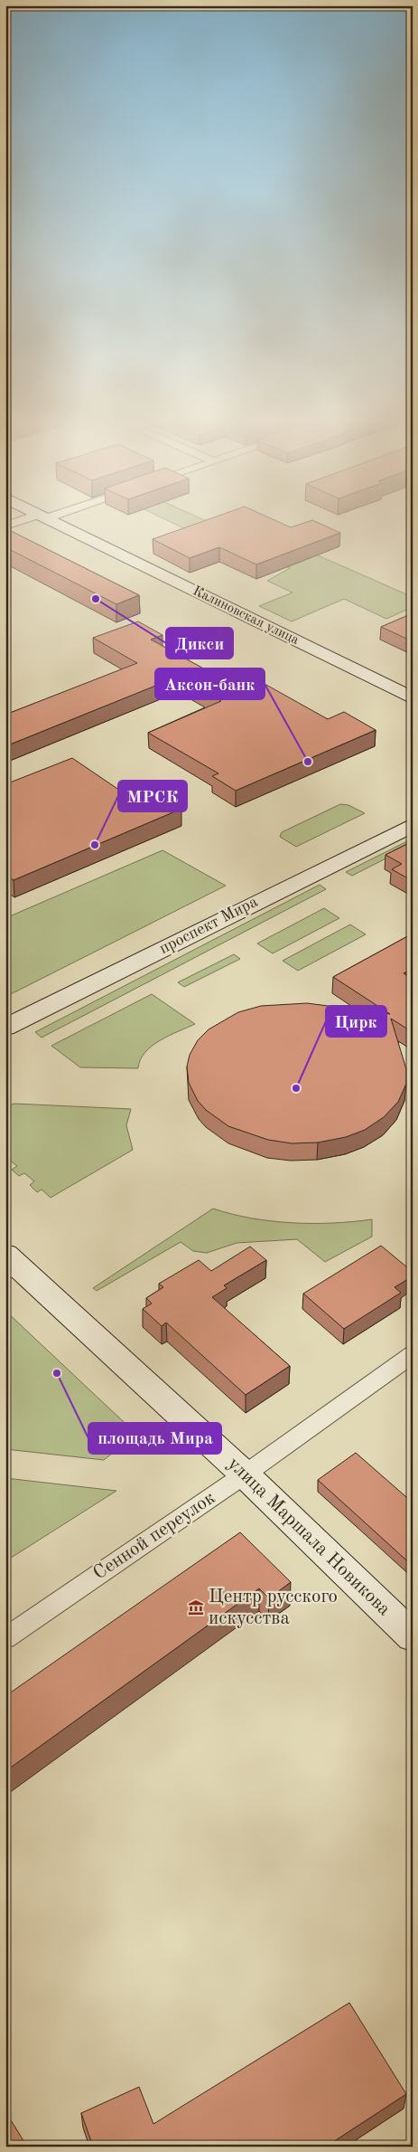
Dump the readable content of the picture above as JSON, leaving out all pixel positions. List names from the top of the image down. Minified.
{"streets":{"main road":["Калиновская улица","проспект Мира","улица Маршала Новикова"],"street":["Сенной переулок"]},"crossings":[["Сенной переулок","улица Маршала Новикова"]],"places":{"other":["Дикси","Аксон-банк","МРСК","Цирк","площадь Мира"],"museum":["Центр русского искусства"]}}
